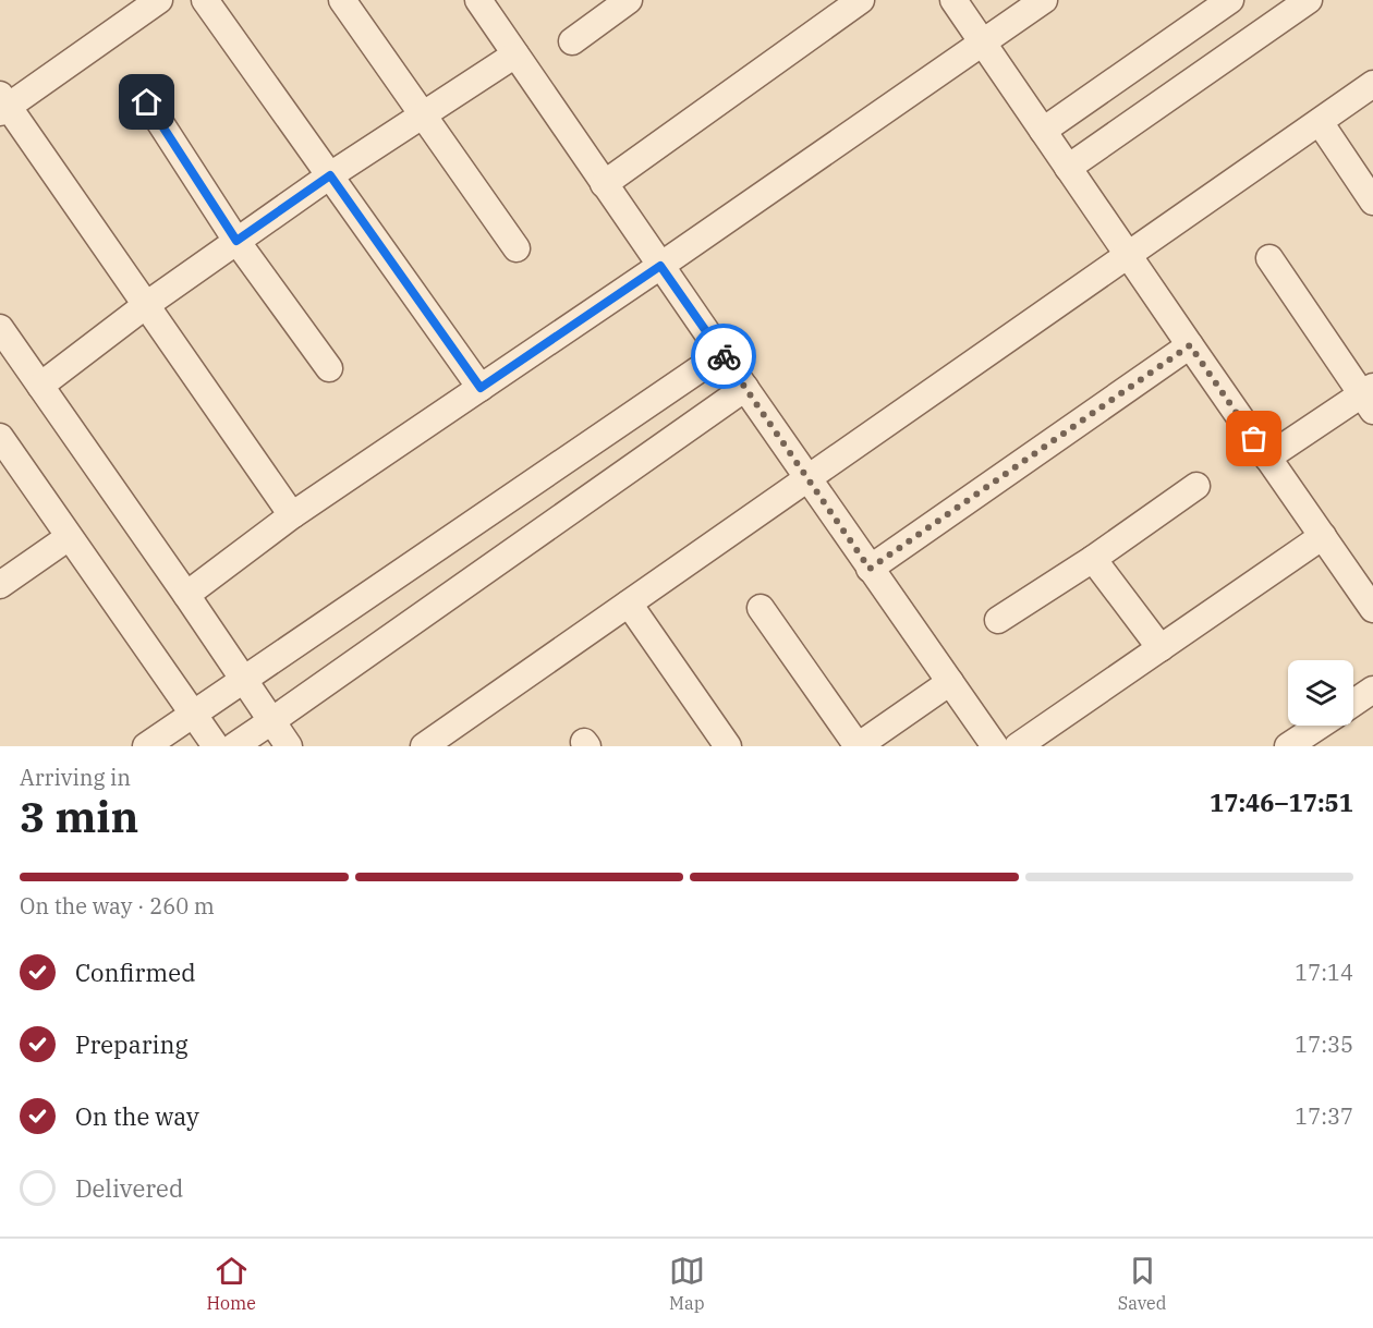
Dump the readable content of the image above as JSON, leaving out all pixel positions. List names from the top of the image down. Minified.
{"page":{"heading":["3 min","Arriving in","17:46–17:51"],"bar":"On the way · 260 m","list":[["Confirmed","17:14"],["Preparing","17:35"],["On the way","17:37"],"Delivered"],"tabs":["Home","Map","Saved"]}}
